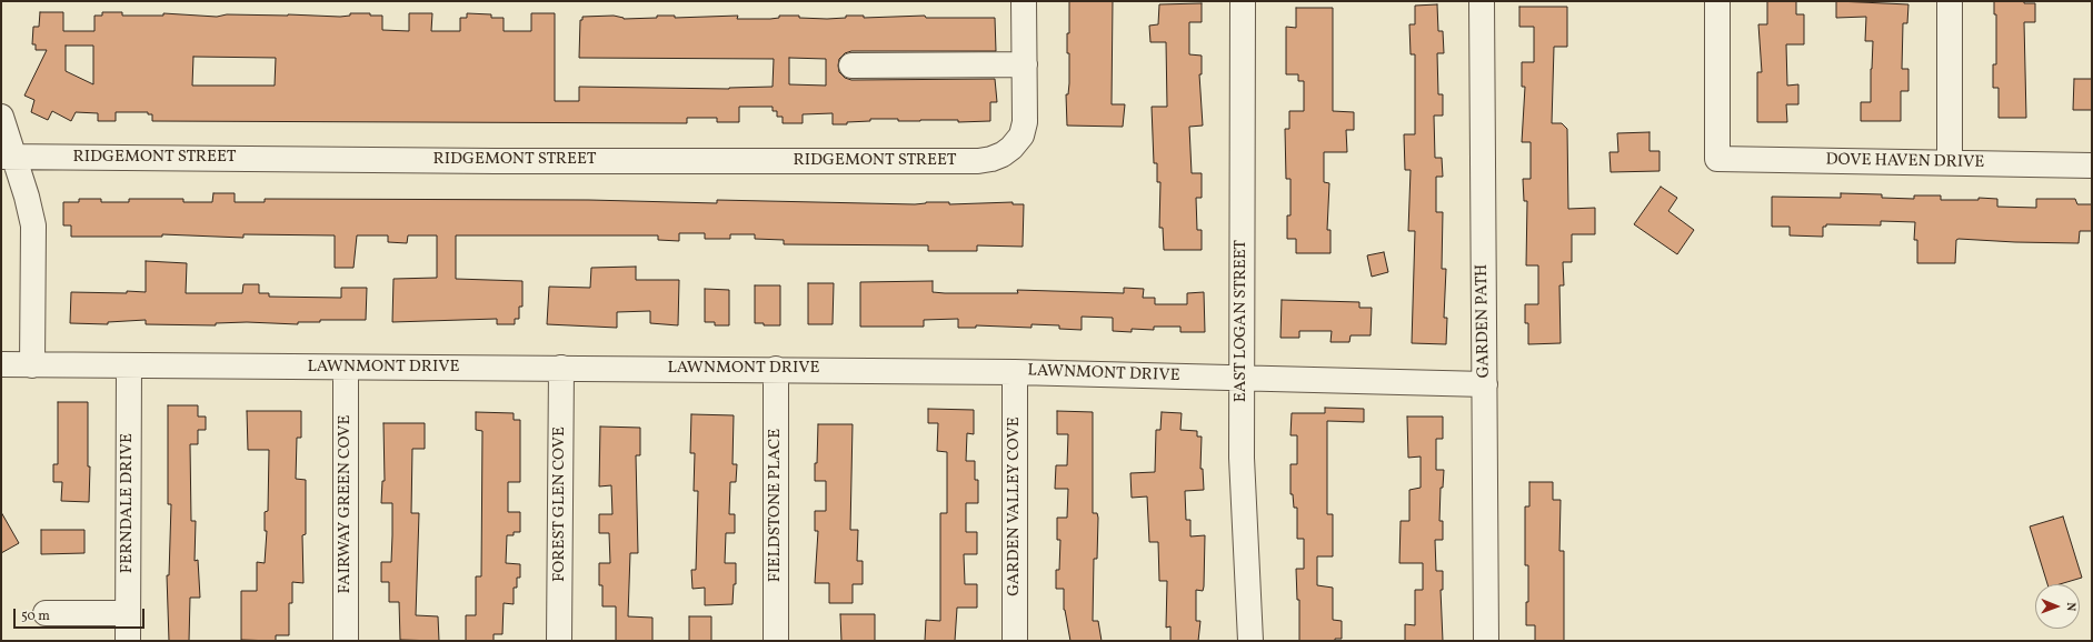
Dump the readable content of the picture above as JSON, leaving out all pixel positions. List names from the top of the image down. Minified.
{"streets":{"street":["RIDGEMONT STREET","DOVE HAVEN DRIVE","EAST LOGAN STREET","GARDEN PATH","LAWNMONT DRIVE","FERNDALE DRIVE","FAIRWAY GREEN COVE","FOREST GLEN COVE","FIELDSTONE PLACE","GARDEN VALLEY COVE"]},"crossings":[["EAST LOGAN STREET","LAWNMONT DRIVE"],["GARDEN PATH","LAWNMONT DRIVE"],["LAWNMONT DRIVE","FERNDALE DRIVE"],["LAWNMONT DRIVE","FAIRWAY GREEN COVE"],["LAWNMONT DRIVE","FOREST GLEN COVE"],["LAWNMONT DRIVE","FIELDSTONE PLACE"],["LAWNMONT DRIVE","GARDEN VALLEY COVE"]],"scale_bar":"50 m","north":"right"}
